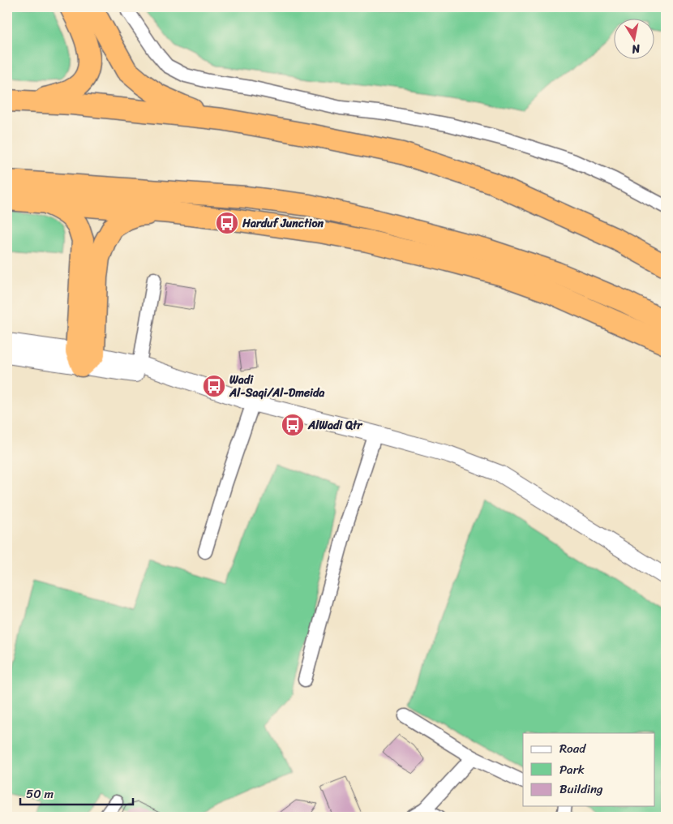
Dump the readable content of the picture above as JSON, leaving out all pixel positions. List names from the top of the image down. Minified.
{"places":{"bus stop":["Harduf Junction","Wadi Al-Saqi/Al-Dmeida","AlWadi Qtr"]},"legend":["Road","Park","Building"],"scale_bar":"50 m","north":"bottom"}
